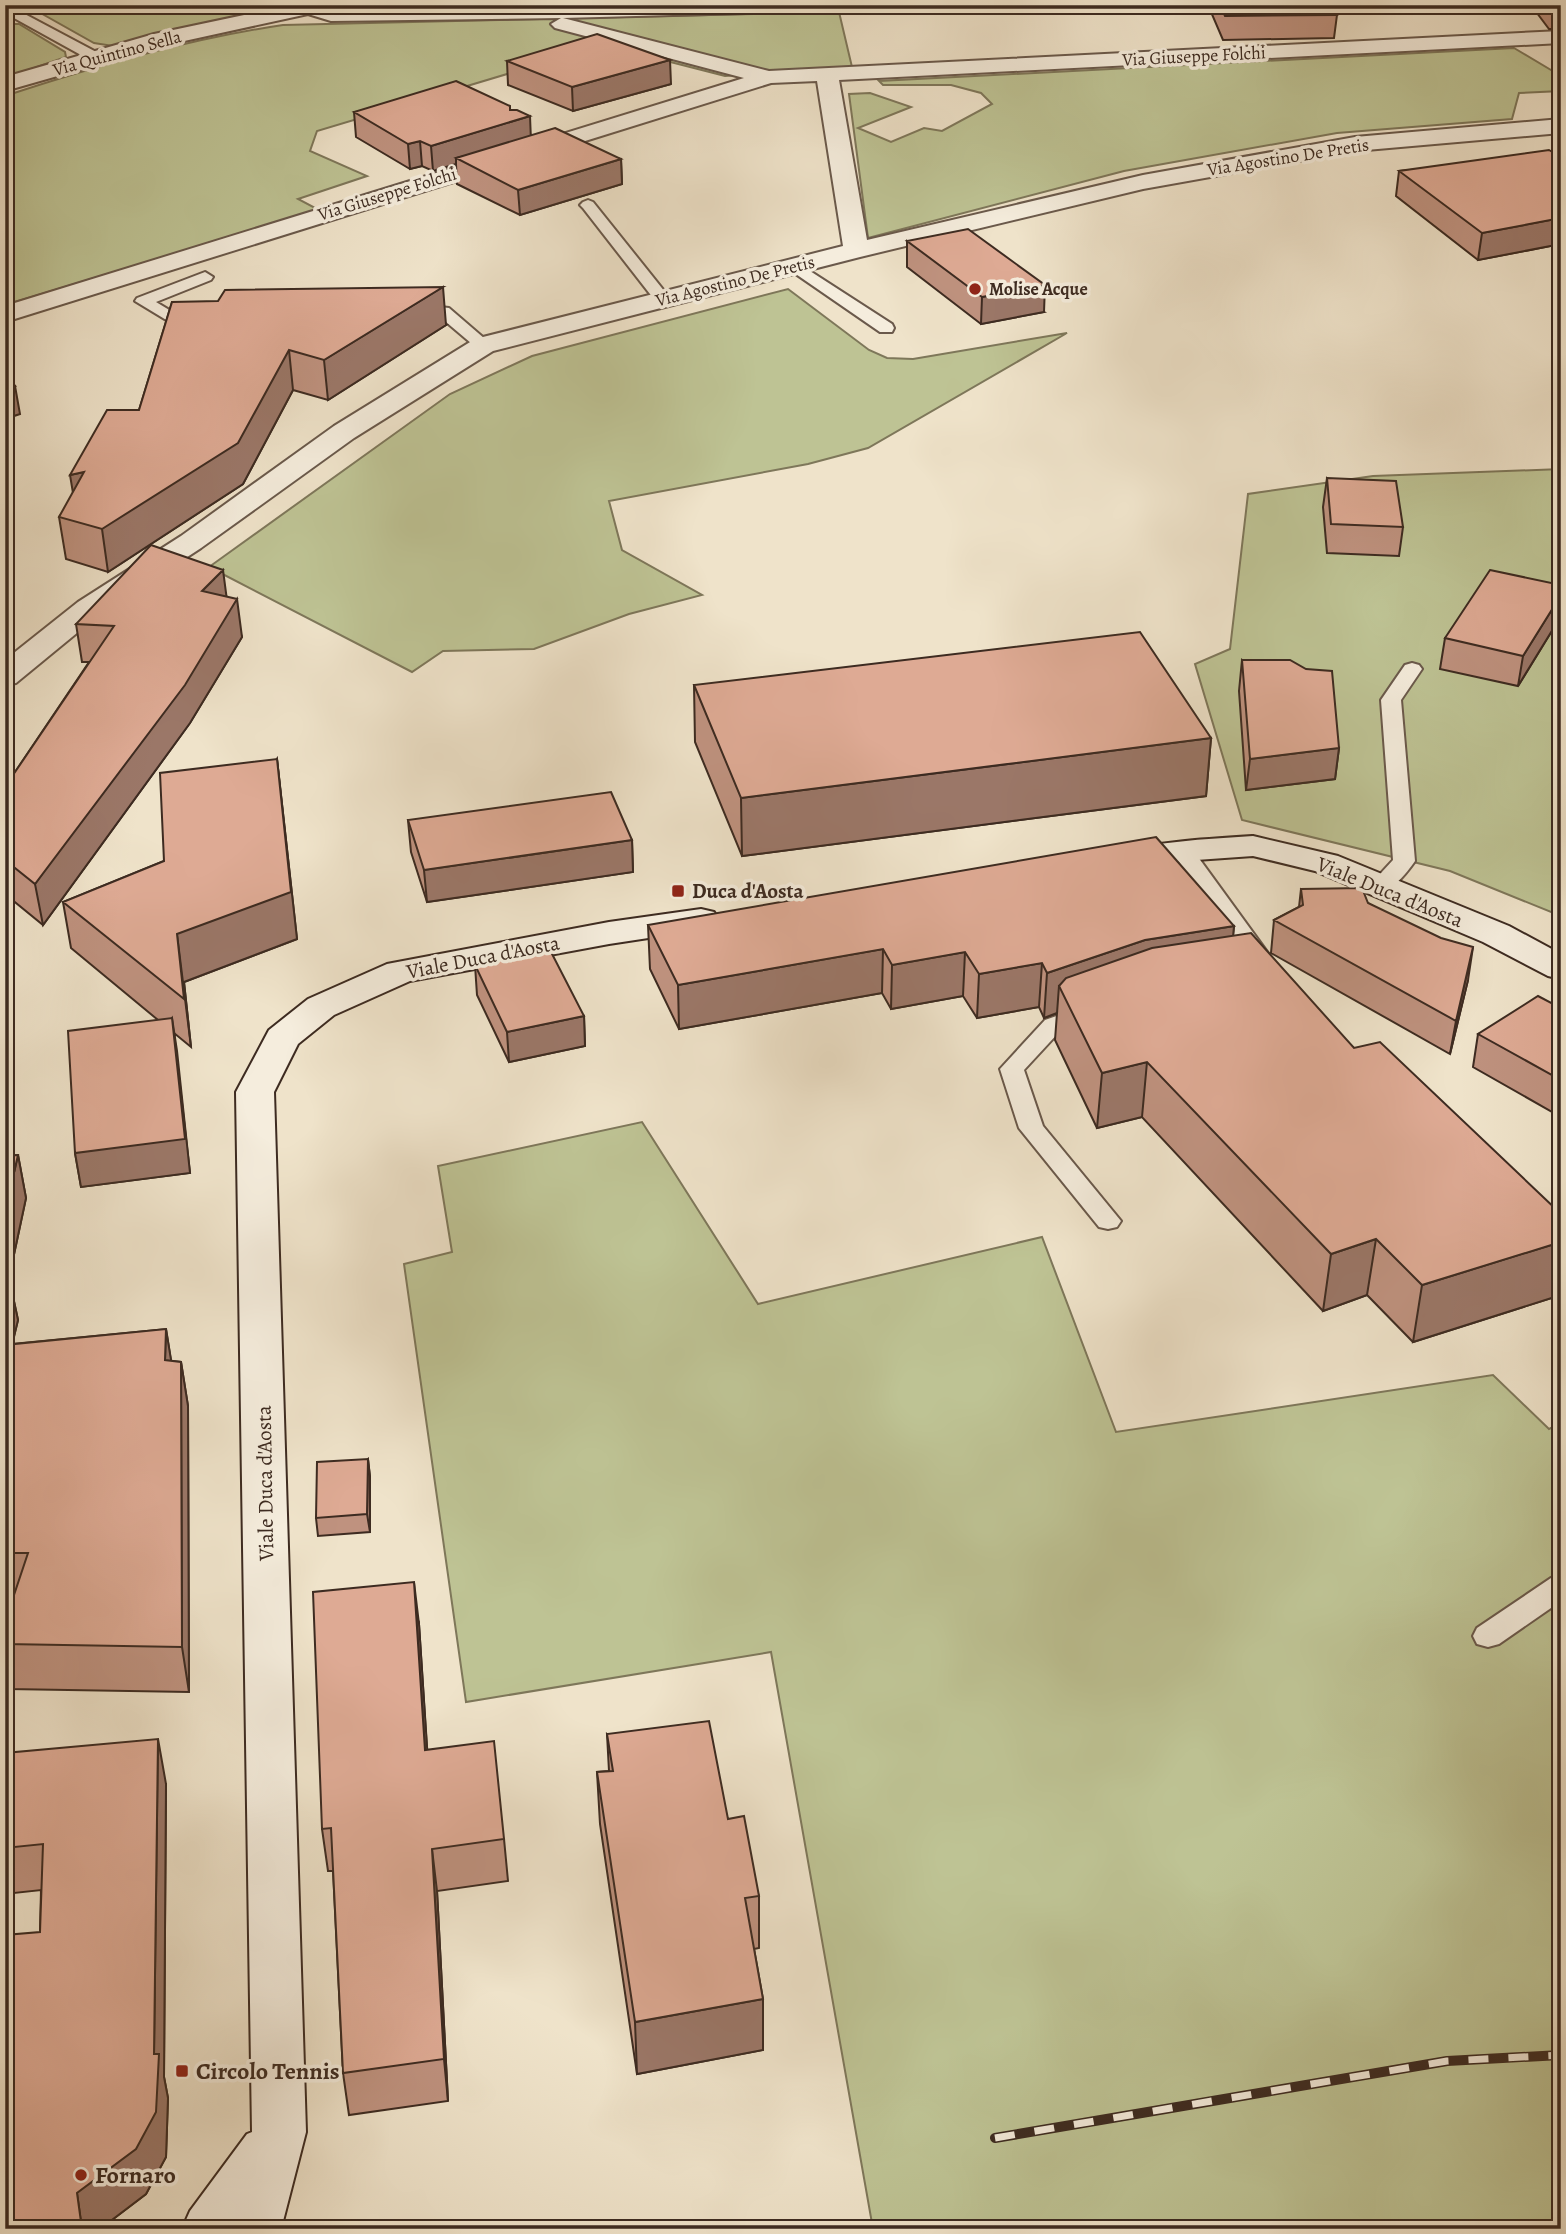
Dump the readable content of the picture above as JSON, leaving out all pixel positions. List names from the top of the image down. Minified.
{"streets":{"street":["Via Quintino Sella","Via Giuseppe Folchi","Via Agostino De Pretis","Viale Duca d'Aosta"]},"places":{"other":["Molise Acque","Fornaro"],"transit":["Duca d'Aosta","Circolo Tennis"]}}
